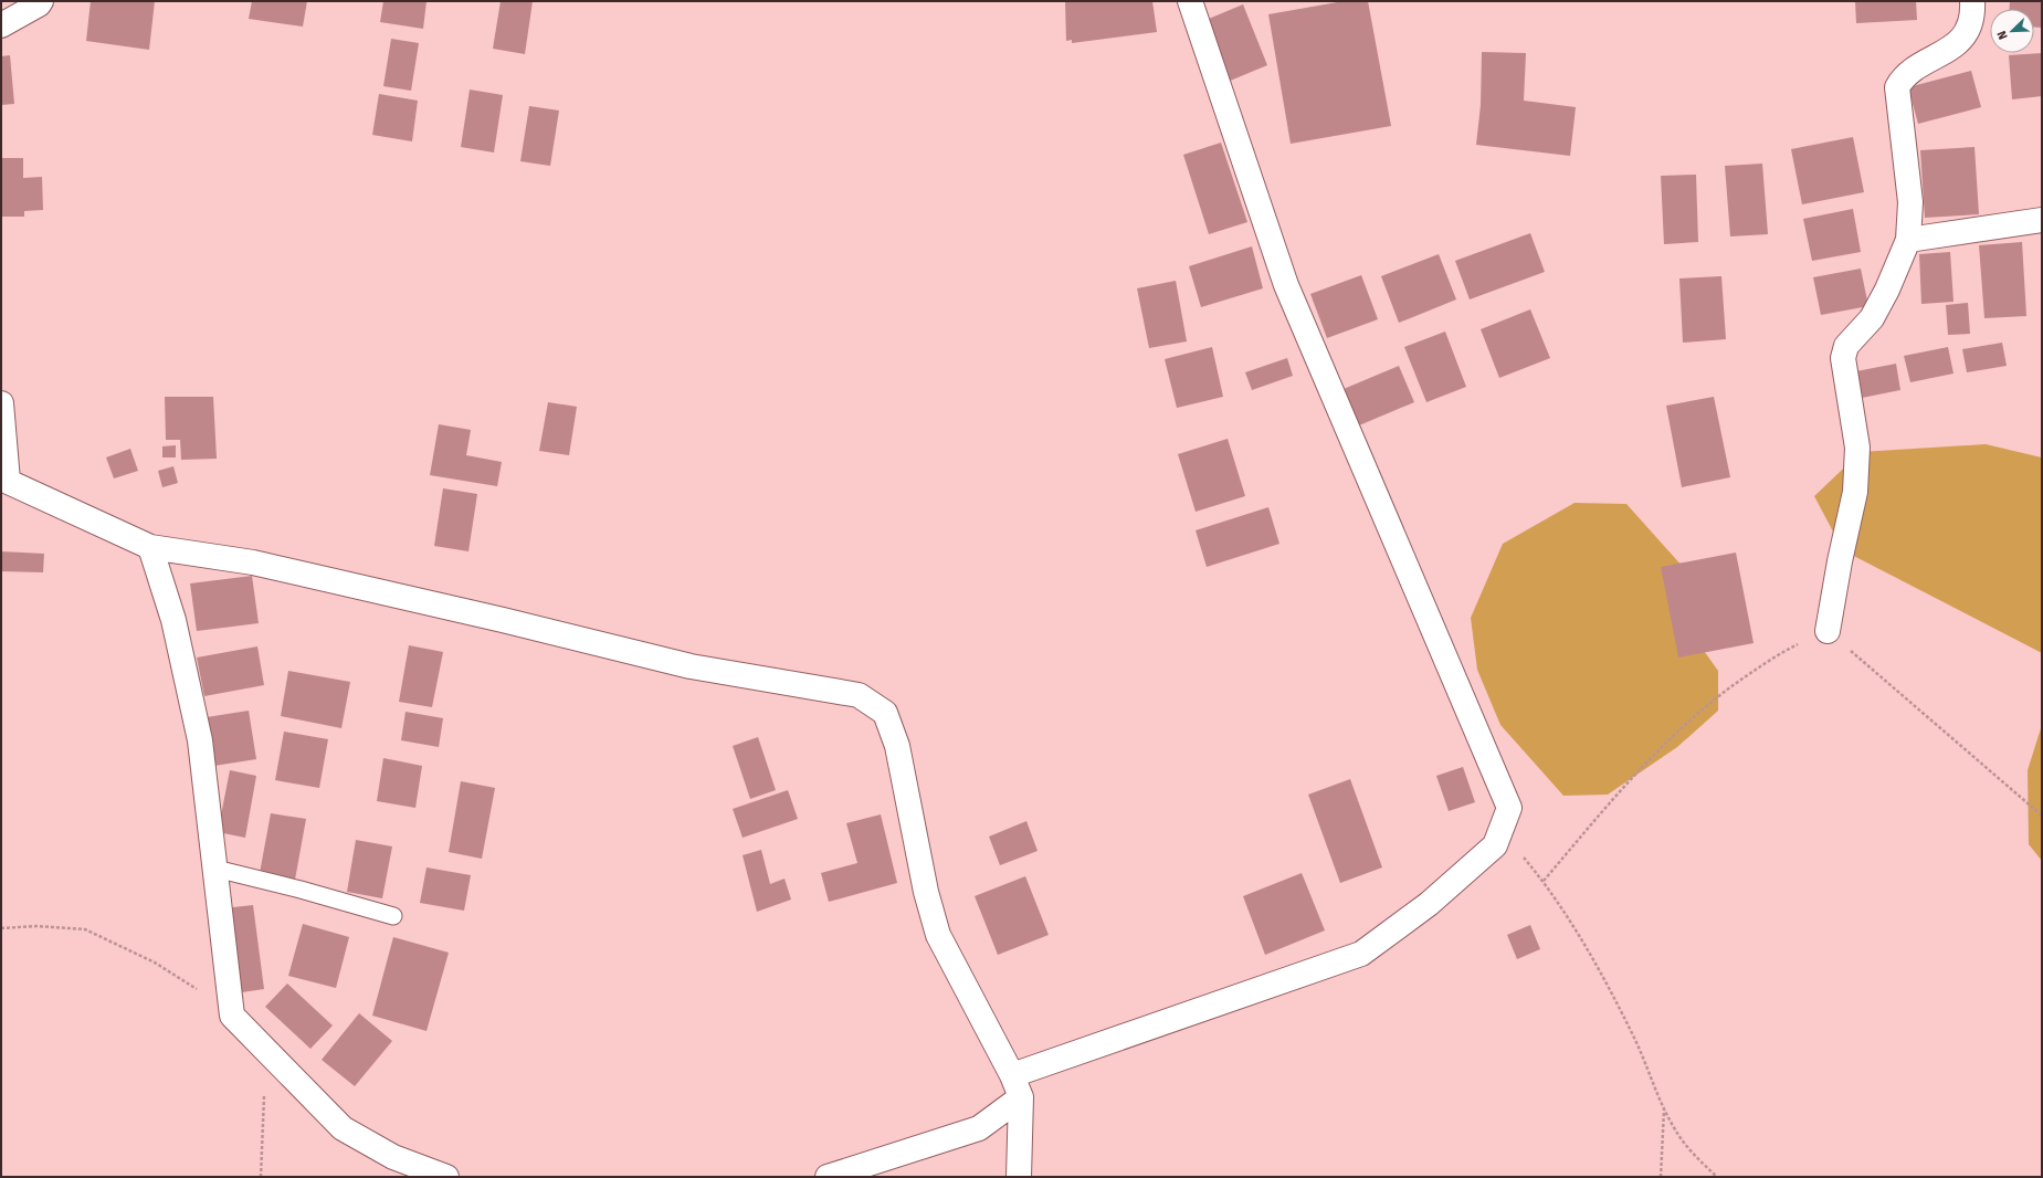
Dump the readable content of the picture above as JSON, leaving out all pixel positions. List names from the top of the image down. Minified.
{"north":"bottom left"}
